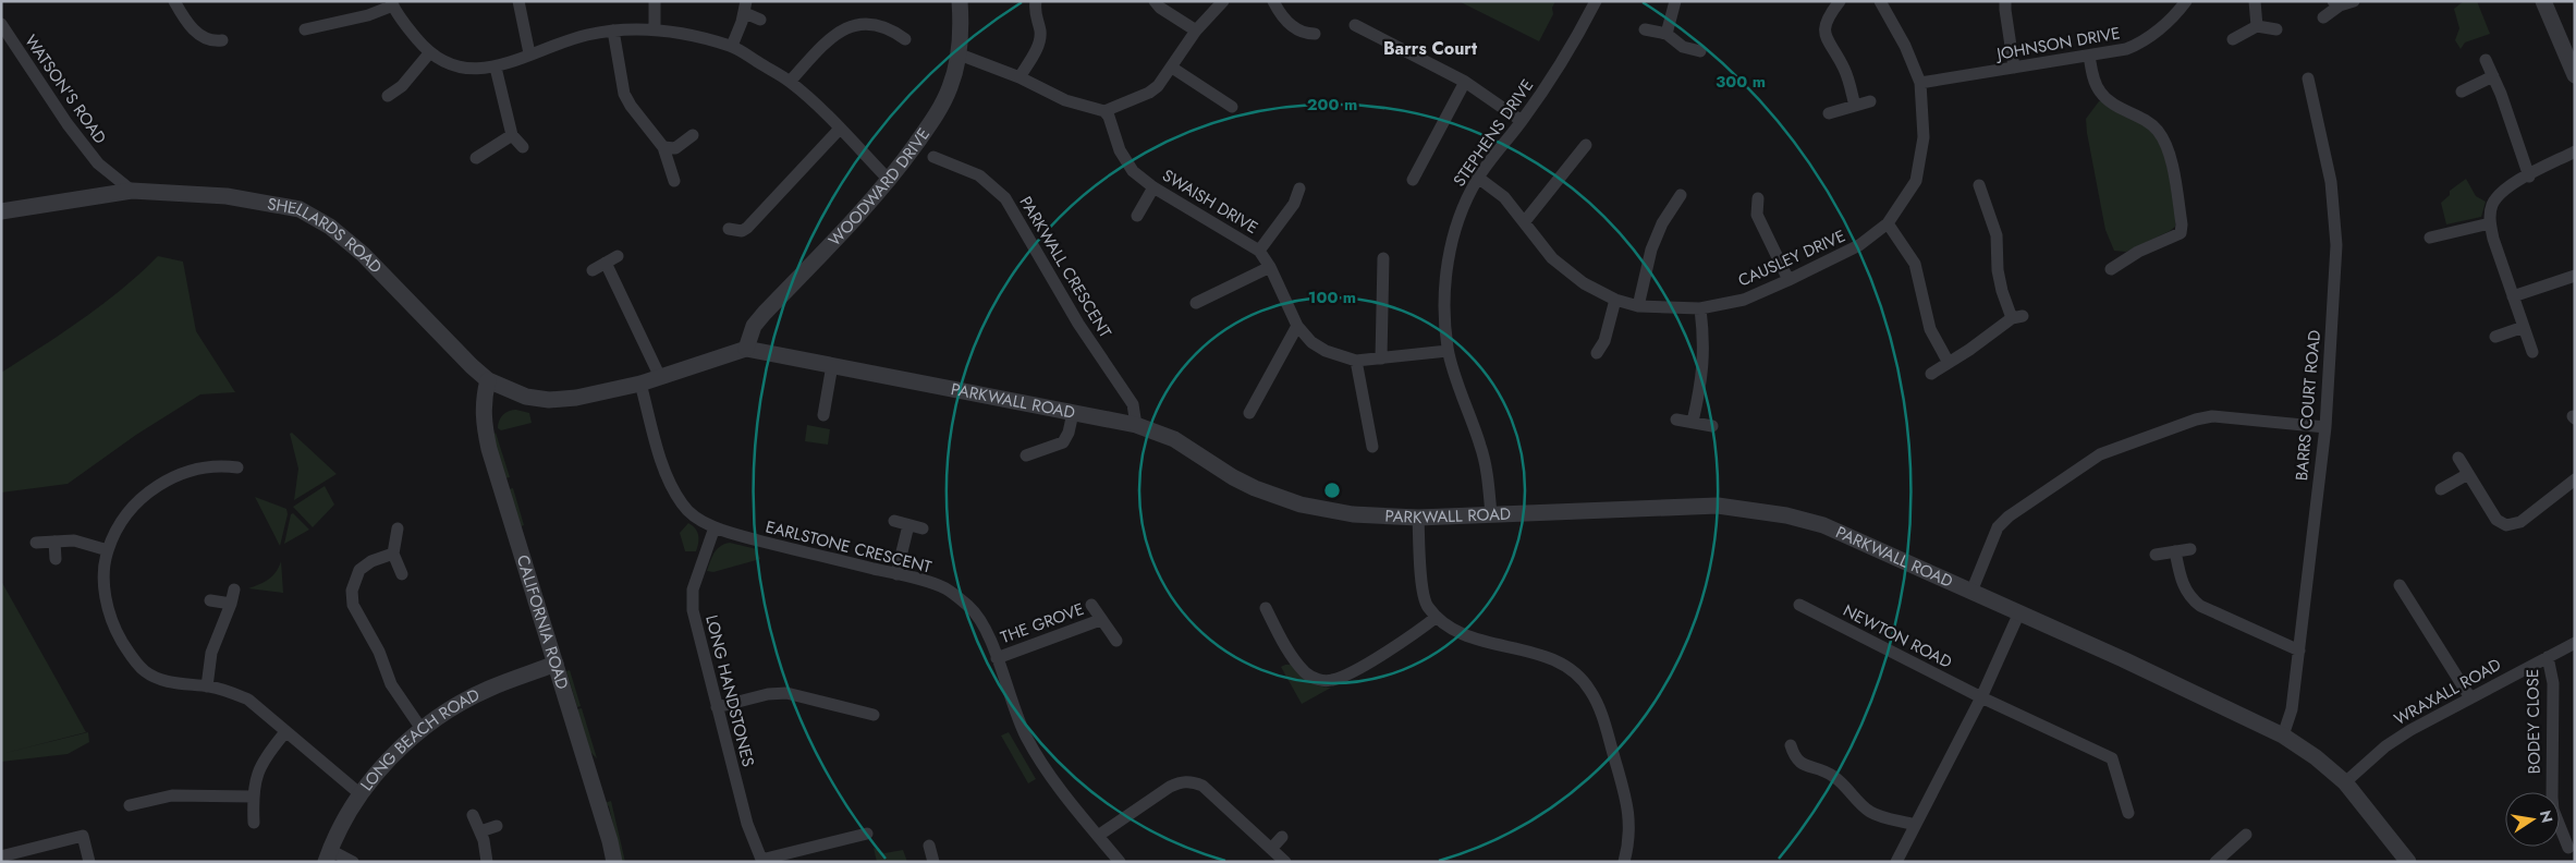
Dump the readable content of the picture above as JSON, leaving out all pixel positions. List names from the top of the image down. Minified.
{"streets":{"street":["JOHNSON DRIVE","WATSON'S ROAD","STEPHENS DRIVE","WOODWARD DRIVE","SWAISH DRIVE","SHELLARDS ROAD","CAUSLEY DRIVE","PARKWALL CRESCENT","PARKWALL ROAD","BARRS COURT ROAD","EARLSTONE CRESCENT","CALIFORNIA ROAD","THE GROVE","NEWTON ROAD","LONG HANDSTONES","WRAXALL ROAD","BODEY CLOSE","LONG BEACH ROAD"]},"crossings":[["JOHNSON DRIVE","CAUSLEY DRIVE"],["WATSON'S ROAD","SHELLARDS ROAD"],["STEPHENS DRIVE","SWAISH DRIVE"],["STEPHENS DRIVE","CAUSLEY DRIVE"],["STEPHENS DRIVE","PARKWALL ROAD"],["WOODWARD DRIVE","PARKWALL ROAD"],["SHELLARDS ROAD","PARKWALL ROAD"],["SHELLARDS ROAD","CALIFORNIA ROAD"],["PARKWALL CRESCENT","PARKWALL ROAD"],["PARKWALL ROAD","BARRS COURT ROAD"],["PARKWALL ROAD","EARLSTONE CRESCENT"],["PARKWALL ROAD","WRAXALL ROAD"],["EARLSTONE CRESCENT","THE GROVE"],["EARLSTONE CRESCENT","LONG HANDSTONES"],["CALIFORNIA ROAD","LONG BEACH ROAD"],["WRAXALL ROAD","BODEY CLOSE"]],"districts":["Barrs Court"],"north":"right","rings":["300 m","200 m","100 m"]}
